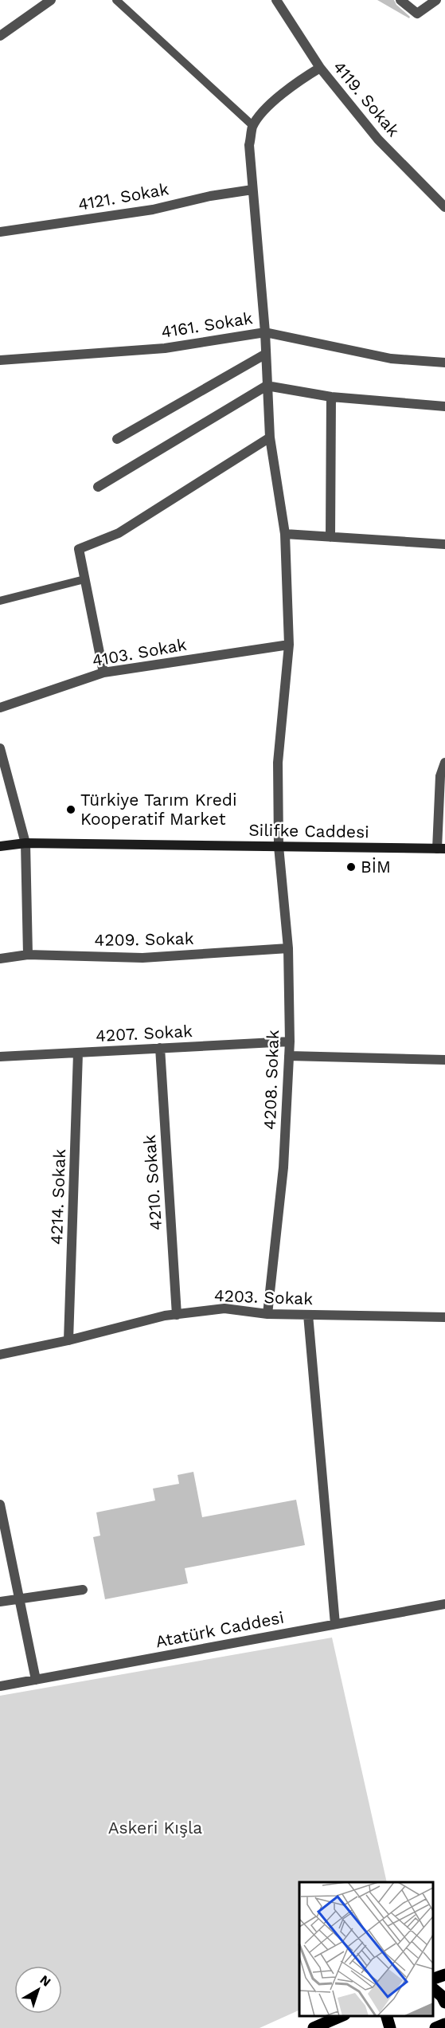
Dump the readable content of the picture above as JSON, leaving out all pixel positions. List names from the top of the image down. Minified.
{"streets":{"street":["4119. Sokak","4121. Sokak","4161. Sokak","4103. Sokak","Silifke Caddesi","4209. Sokak","4207. Sokak","4208. Sokak","4210. Sokak","4214. Sokak","4203. Sokak","Atatürk Caddesi"]},"crossings":[["4121. Sokak","4208. Sokak"],["4161. Sokak","4208. Sokak"],["4103. Sokak","4208. Sokak"],["Silifke Caddesi","4208. Sokak"],["4209. Sokak","4208. Sokak"],["4207. Sokak","4208. Sokak"],["4207. Sokak","4210. Sokak"],["4207. Sokak","4214. Sokak"],["4208. Sokak","4203. Sokak"],["4210. Sokak","4203. Sokak"],["4214. Sokak","4203. Sokak"]],"parks":["Askeri Kışla"],"places":["Türkiye Tarım Kredi Kooperatif Market","BİM"],"north":"top right"}
